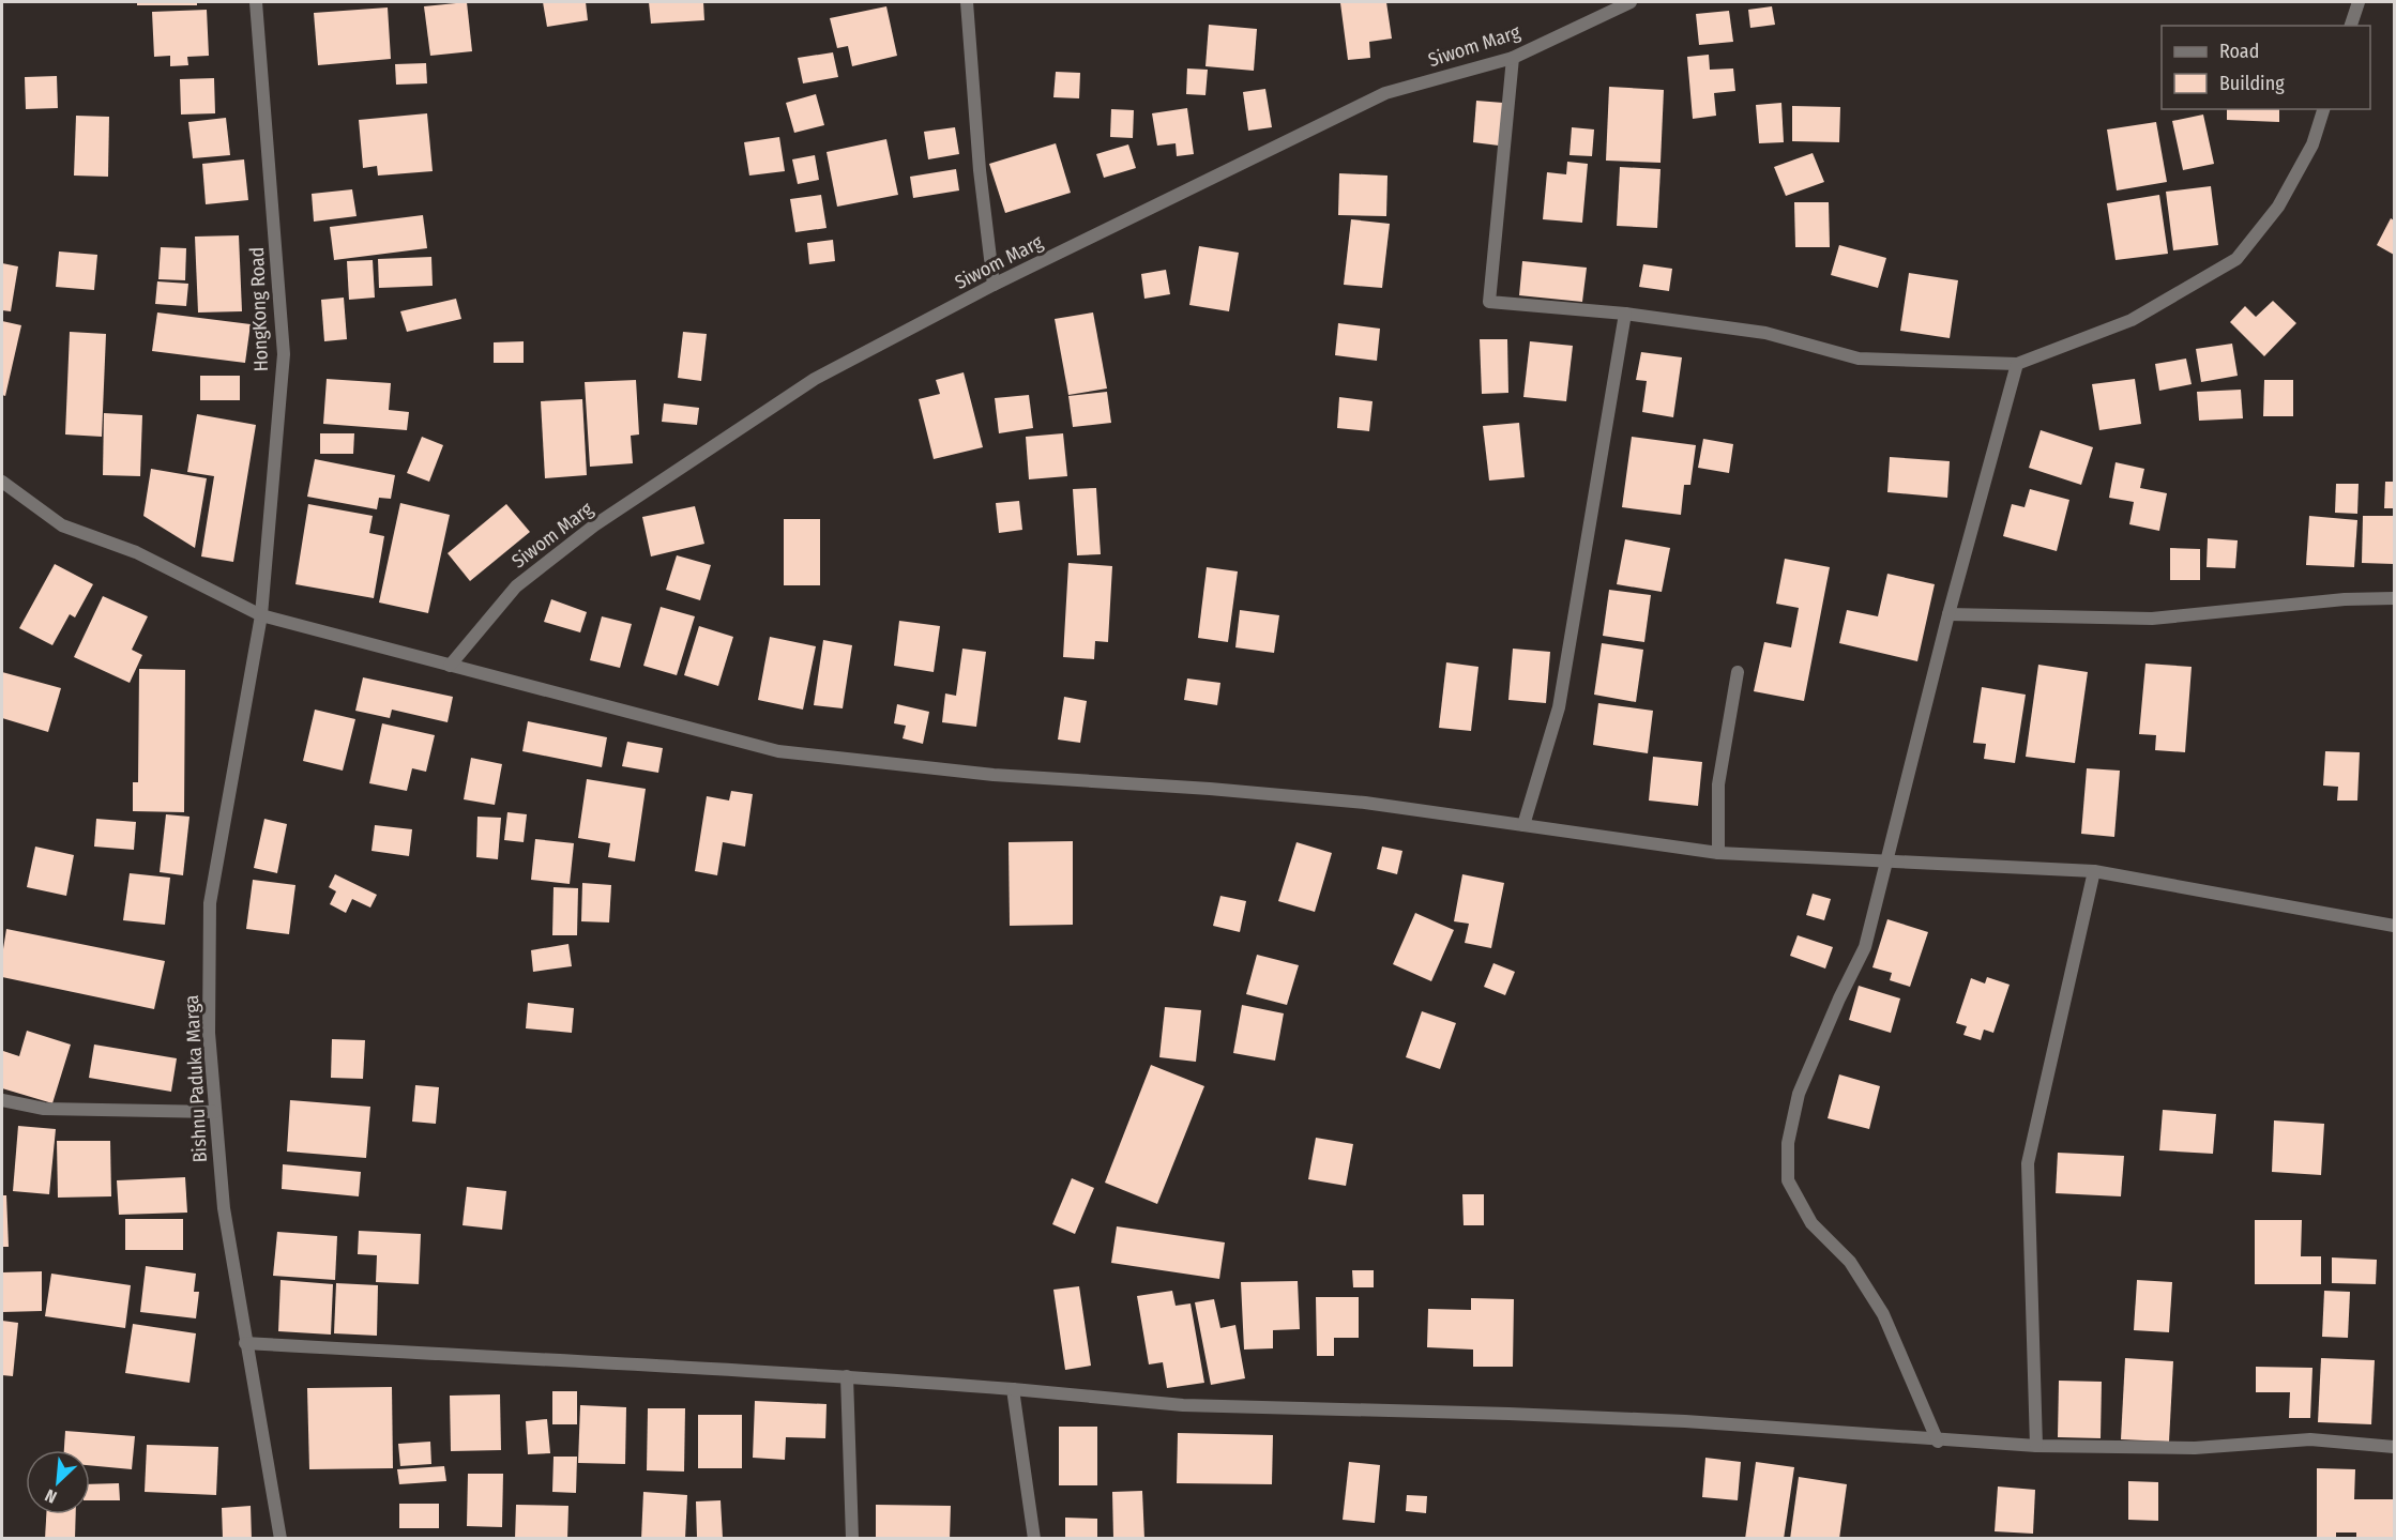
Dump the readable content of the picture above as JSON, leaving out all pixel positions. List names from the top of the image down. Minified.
{"streets":{"street":["Siwom Marg","HongKong Road","Bishnu Paduka Marga"]},"crossings":[["HongKong Road","Bishnu Paduka Marga"]],"legend":["Road","Building"],"north":"bottom left"}
